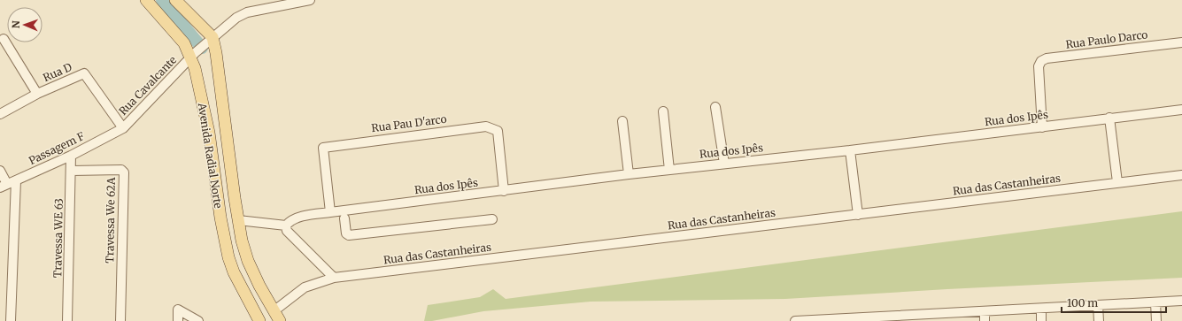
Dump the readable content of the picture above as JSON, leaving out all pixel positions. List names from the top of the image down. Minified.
{"streets":{"main road":["Avenida Radial Norte"],"street":["Rua Paulo Darco","Rua D","Rua Cavalcante","Rua dos Ipês","Rua Pau D'arco","Passagem F","Rua das Castanheiras","Travessa We 62A","Travessa WE 63"]},"crossings":[["Rua Paulo Darco","Rua dos Ipês"],["Rua D","Rua Cavalcante"],["Rua D","Passagem F"],["Rua Cavalcante","Passagem F"],["Rua Cavalcante","Avenida Radial Norte"],["Rua dos Ipês","Rua Pau D'arco"],["Passagem F","Travessa WE 63"],["Avenida Radial Norte","Rua das Castanheiras"],["Travessa We 62A","Travessa WE 63"]],"scale_bar":"100 m","north":"left"}
